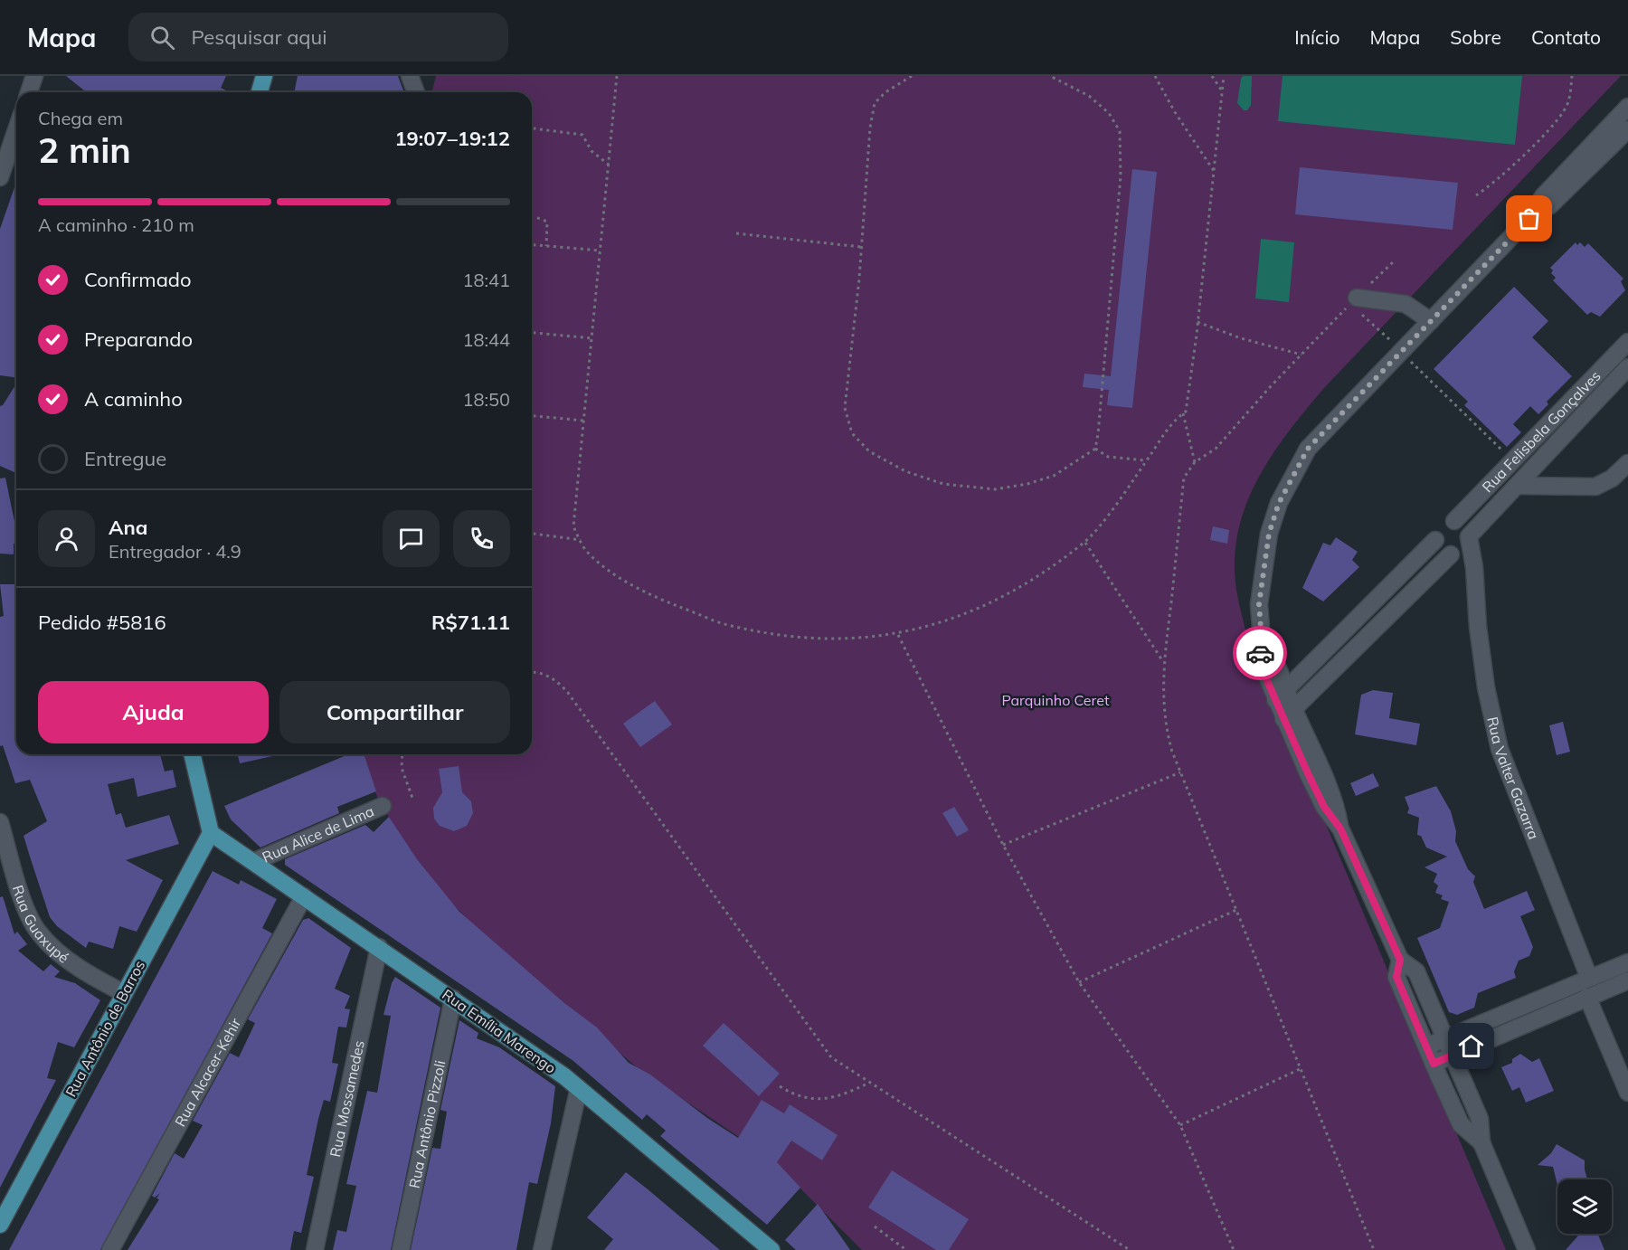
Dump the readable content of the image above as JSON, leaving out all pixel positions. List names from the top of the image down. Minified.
{"streets":{"main road":["Rua Antônio de Barros","Rua Emília Marengo"],"street":["Rua Felisbela Gonçalves","Rua Valter Gazarra","Rua Alice de Lima","Rua Guaxupé","Rua Alcacer-Kehir","Rua Mossamedes","Rua Antônio Pizzoli"]},"crossings":[["Rua Felisbela Gonçalves","Rua Valter Gazarra"],["Rua Alice de Lima","Rua Emília Marengo"],["Rua Guaxupé","Rua Antônio de Barros"],["Rua Antônio de Barros","Rua Emília Marengo"],["Rua Emília Marengo","Rua Alcacer-Kehir"],["Rua Emília Marengo","Rua Mossamedes"],["Rua Emília Marengo","Rua Antônio Pizzoli"]],"parks":["Parquinho Ceret"],"page":{"header":"Mapa","search":"Pesquisar aqui","nav":["Início","Mapa","Sobre","Contato"],"heading":["2 min","Chega em","19:07–19:12"],"panel":["Ana","Entregador · 4.9","Pedido #5816","R$71.11"],"bar":"A caminho · 210 m","list":[["Confirmado","18:41"],["Preparando","18:44"],["A caminho","18:50"],"Entregue"],"buttons":["Ajuda","Compartilhar"]}}
